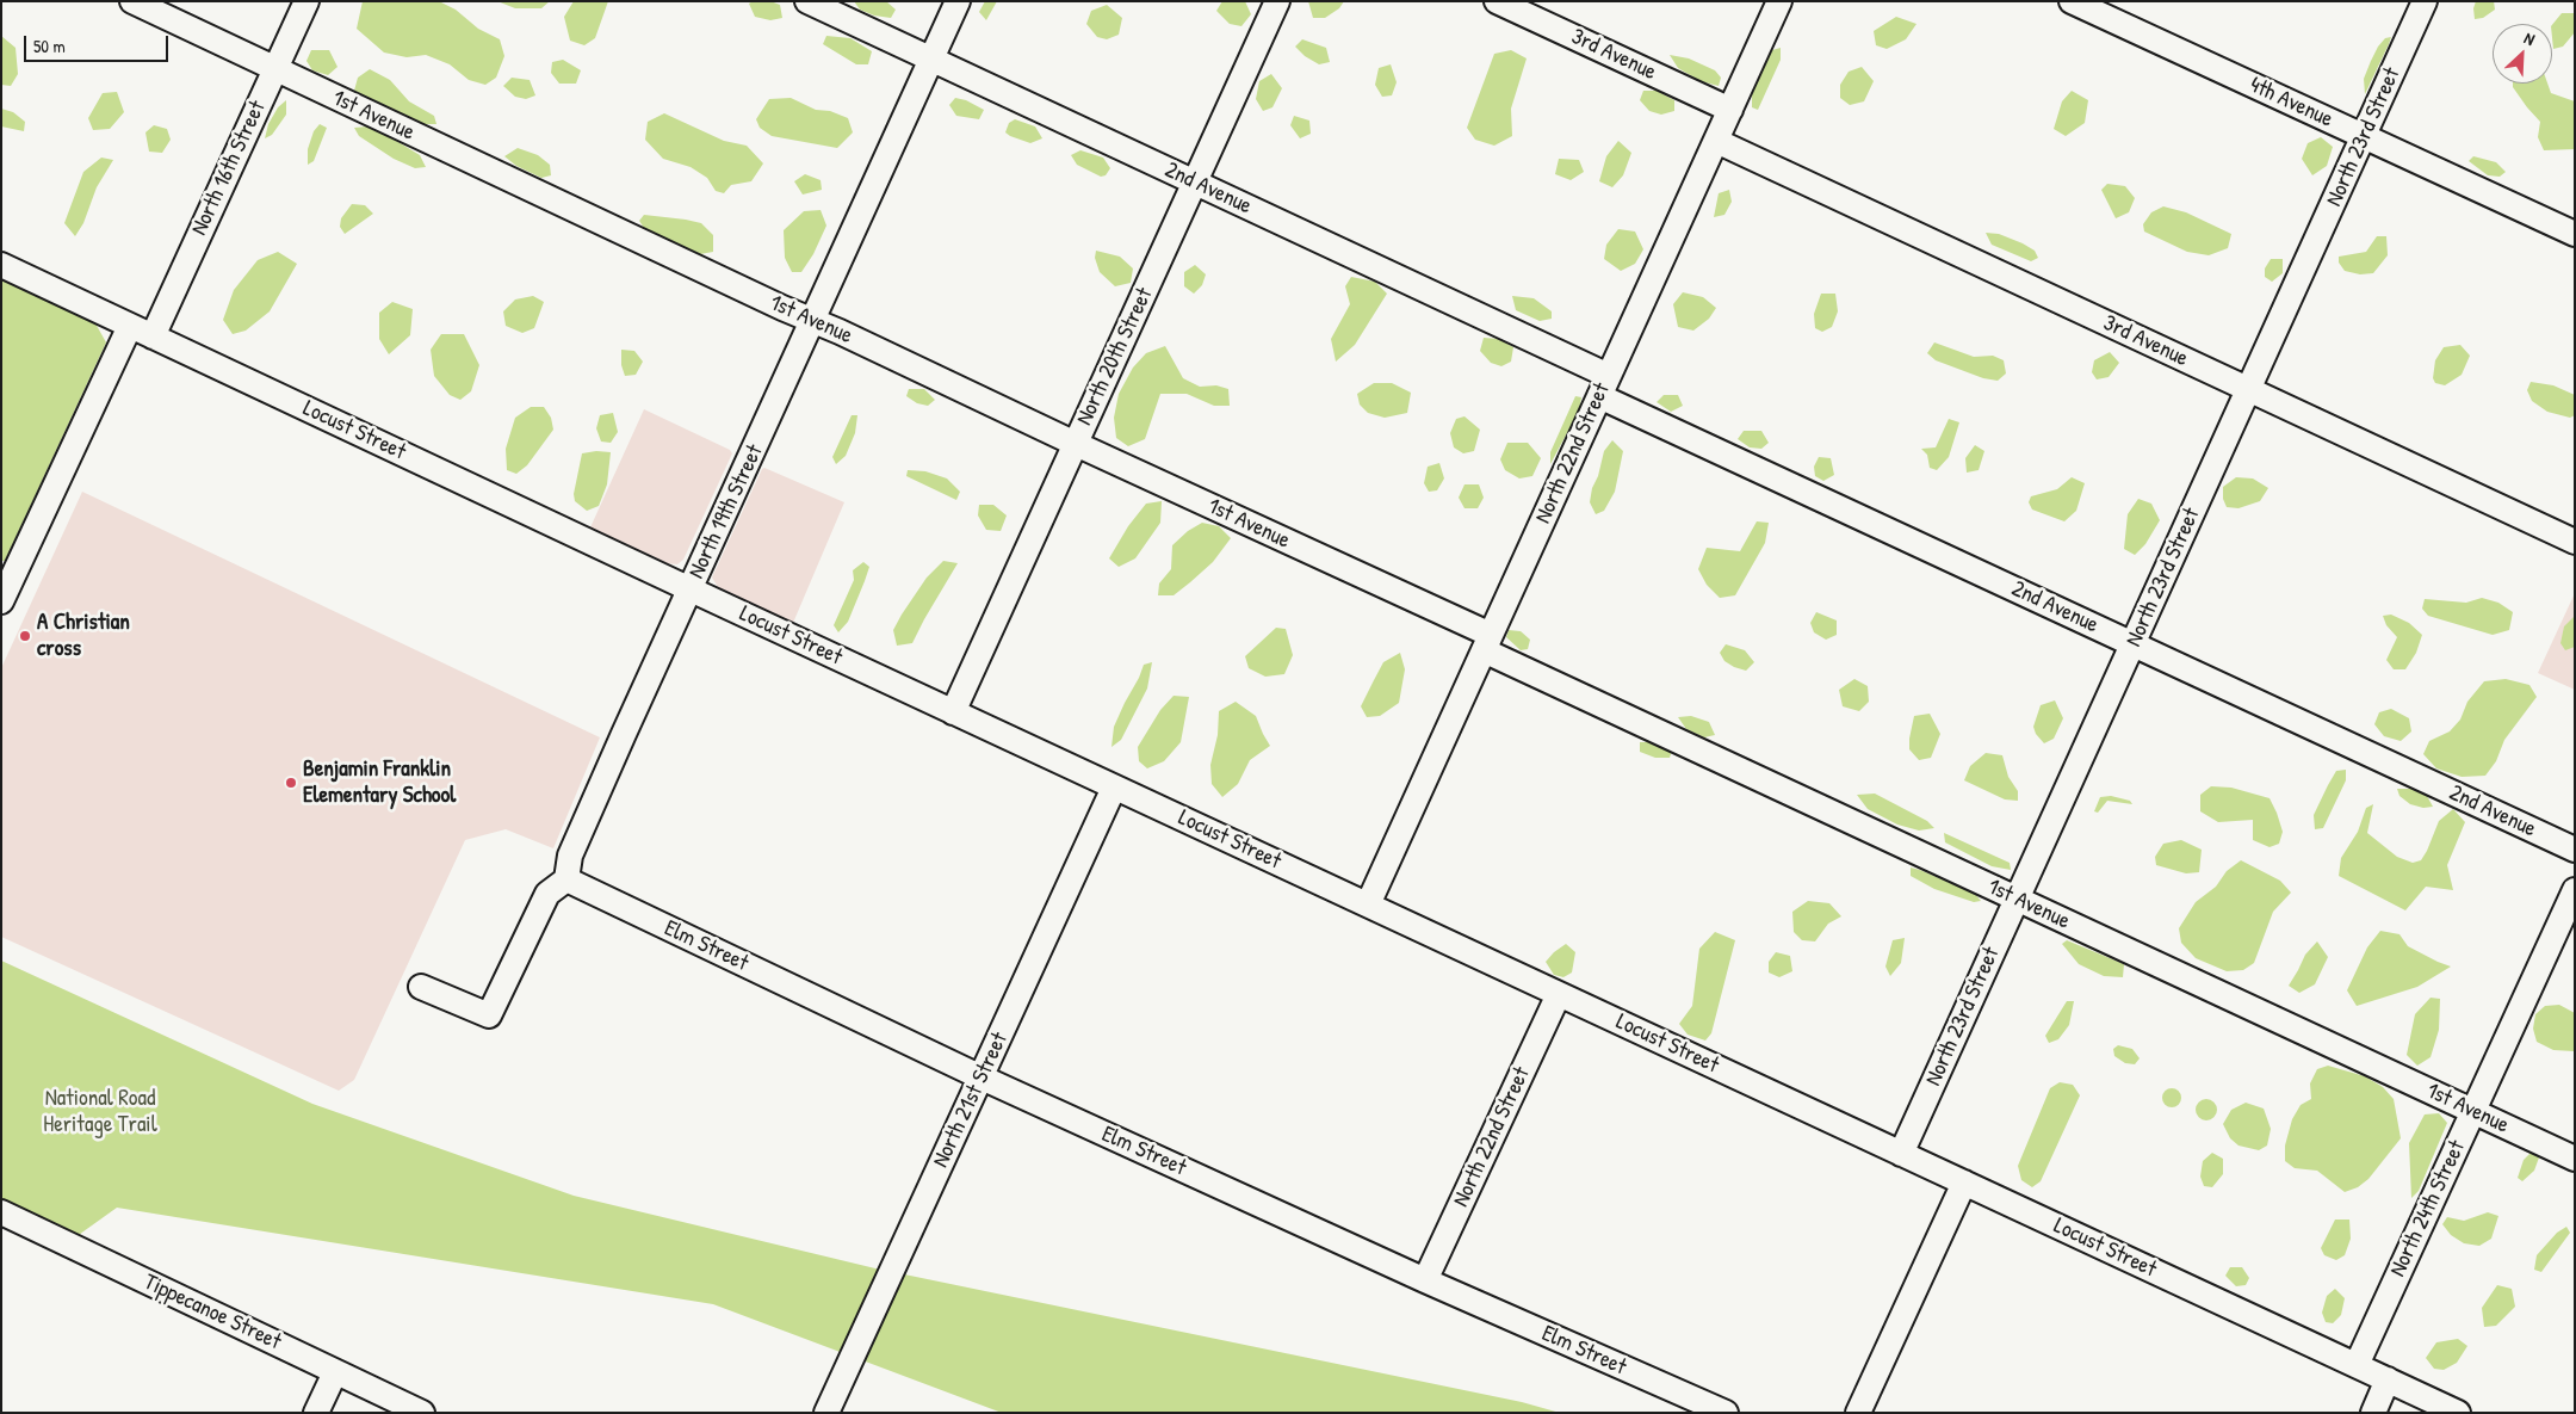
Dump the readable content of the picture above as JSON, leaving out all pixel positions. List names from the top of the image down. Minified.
{"streets":{"street":["3rd Avenue","4th Avenue","1st Avenue","North 23rd Street","North 16th Street","2nd Avenue","North 20th Street","Locust Street","North 22nd Street","North 19th Street","Elm Street","North 21st Street","North 24th Street","Tippecanoe Street"]},"crossings":[["3rd Avenue","North 23rd Street"],["3rd Avenue","North 22nd Street"],["4th Avenue","North 23rd Street"],["1st Avenue","North 23rd Street"],["1st Avenue","North 16th Street"],["1st Avenue","North 20th Street"],["1st Avenue","North 22nd Street"],["1st Avenue","North 19th Street"],["1st Avenue","North 24th Street"],["North 23rd Street","2nd Avenue"],["North 23rd Street","Locust Street"],["North 16th Street","Locust Street"],["2nd Avenue","North 20th Street"],["2nd Avenue","North 22nd Street"],["2nd Avenue","North 19th Street"],["North 20th Street","Locust Street"],["Locust Street","North 22nd Street"],["Locust Street","North 19th Street"],["Locust Street","North 21st Street"],["Locust Street","North 24th Street"],["North 22nd Street","Elm Street"],["North 19th Street","Elm Street"],["Elm Street","North 21st Street"]],"parks":["National Road Heritage Trail"],"places":["A Christian cross","Benjamin Franklin Elementary School"],"scale_bar":"50 m","north":"top right"}
